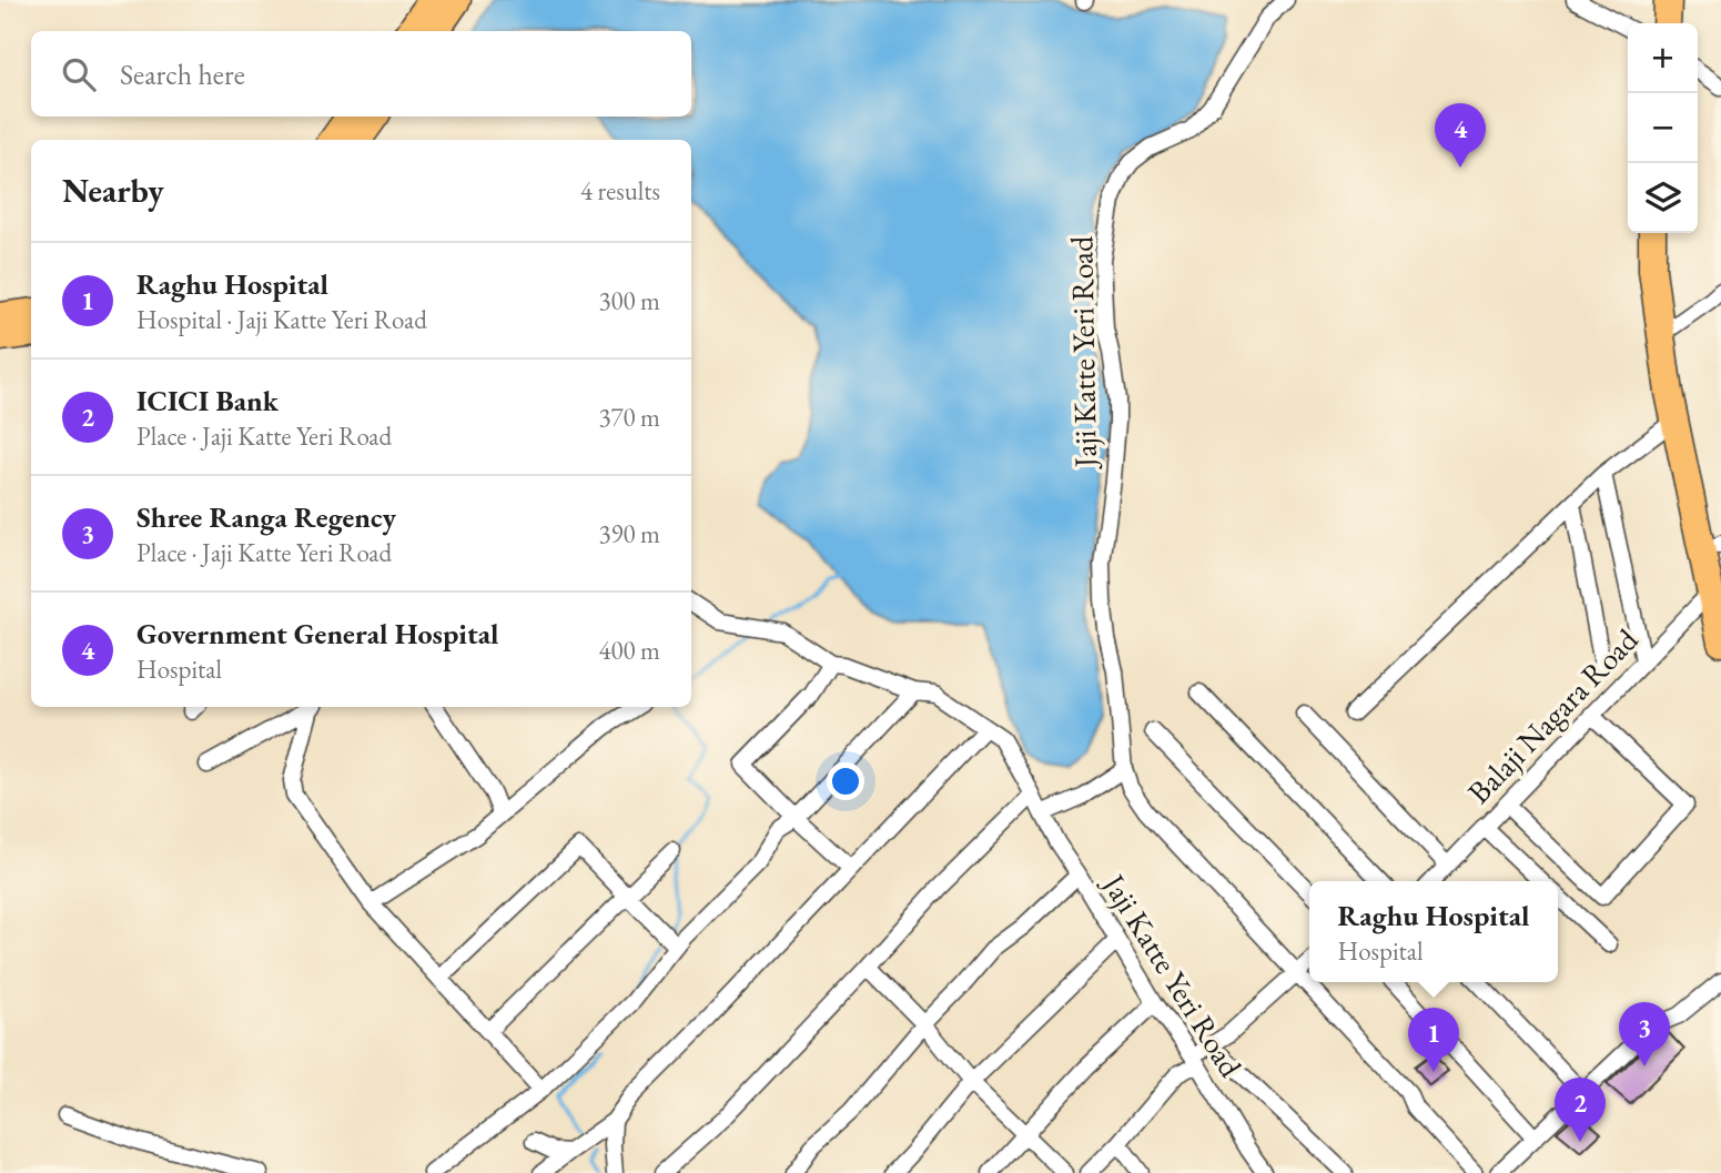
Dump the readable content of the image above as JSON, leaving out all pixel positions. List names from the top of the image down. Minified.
{"streets":{"street":["Jaji Katte Yeri Road","Balaji Nagara Road"]},"page":{"map_buttons":["+","−"],"search":"Search here","pins":["4","3","1","2"],"heading":["Nearby","4 results"],"list":[{"mark":"1","name":"Raghu Hospital","note":"Hospital · Jaji Katte Yeri Road","value":"300 m"},{"mark":"2","name":"ICICI Bank","note":"Place · Jaji Katte Yeri Road","value":"370 m"},{"mark":"3","name":"Shree Ranga Regency","note":"Place · Jaji Katte Yeri Road","value":"390 m"},{"mark":"4","name":"Government General Hospital","note":"Hospital","value":"400 m"}],"popup":["Raghu Hospital","Hospital"]}}
